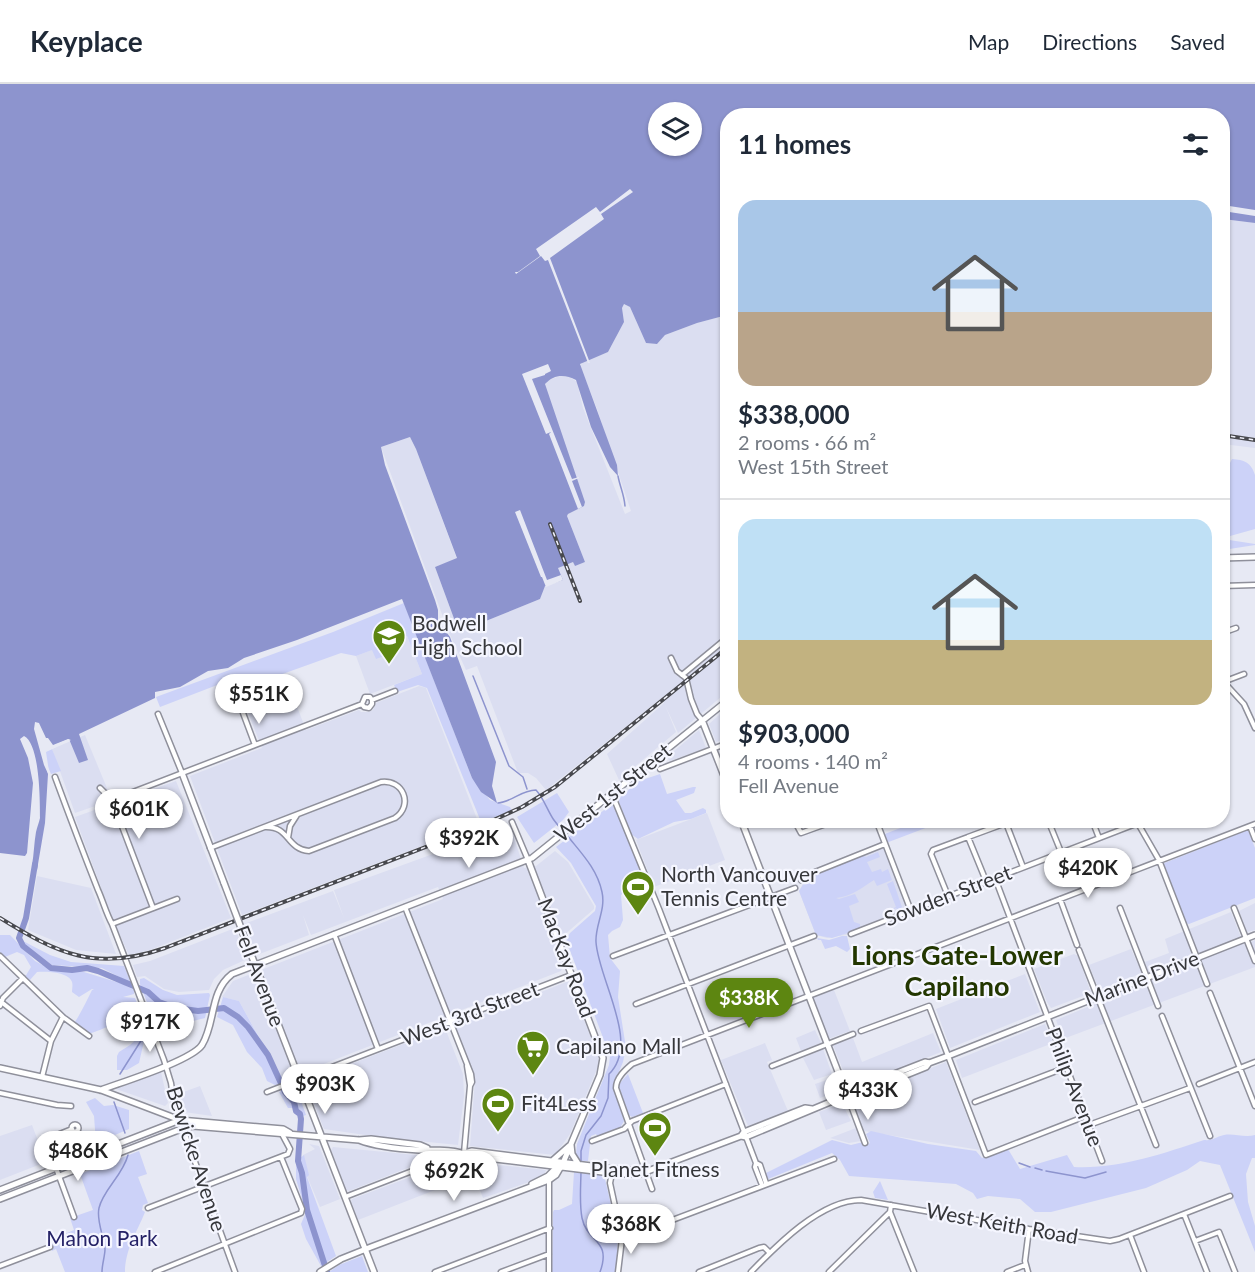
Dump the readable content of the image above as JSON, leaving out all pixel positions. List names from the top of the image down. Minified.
{"streets":{"main road":["West 1st Street","MacKay Road","Fell Avenue","Marine Drive"],"street":["Sowden Street","West 3rd Street","Philip Avenue","Bewicke Avenue","West Keith Road"]},"crossings":[["West 1st Street","MacKay Road"],["West 1st Street","Fell Avenue"],["West 1st Street","Bewicke Avenue"],["Sowden Street","Philip Avenue"],["MacKay Road","West 3rd Street"],["Fell Avenue","Marine Drive"],["Fell Avenue","West 3rd Street"],["Marine Drive","Philip Avenue"],["Marine Drive","Bewicke Avenue"]],"districts":["Lions Gate-Lower Capilano"],"parks":["Mahon Park"],"places":{"school or university":["Bodwell High School"],"sports":["North Vancouver Tennis Centre","Fit4Less","Planet Fitness"],"supermarket":["Capilano Mall"]},"page":{"header":"Keyplace","nav":["Map","Directions","Saved"],"heading":"11 homes","list":[{"name":"$338,000","note":"2 rooms · 66 m² · West 15th Street"},{"name":"$903,000","note":"4 rooms · 140 m² · Fell Avenue"}],"price":["$551K","$601K","$392K","$420K","$338K","$917K","$903K","$433K","$486K","$692K","$368K"]}}
